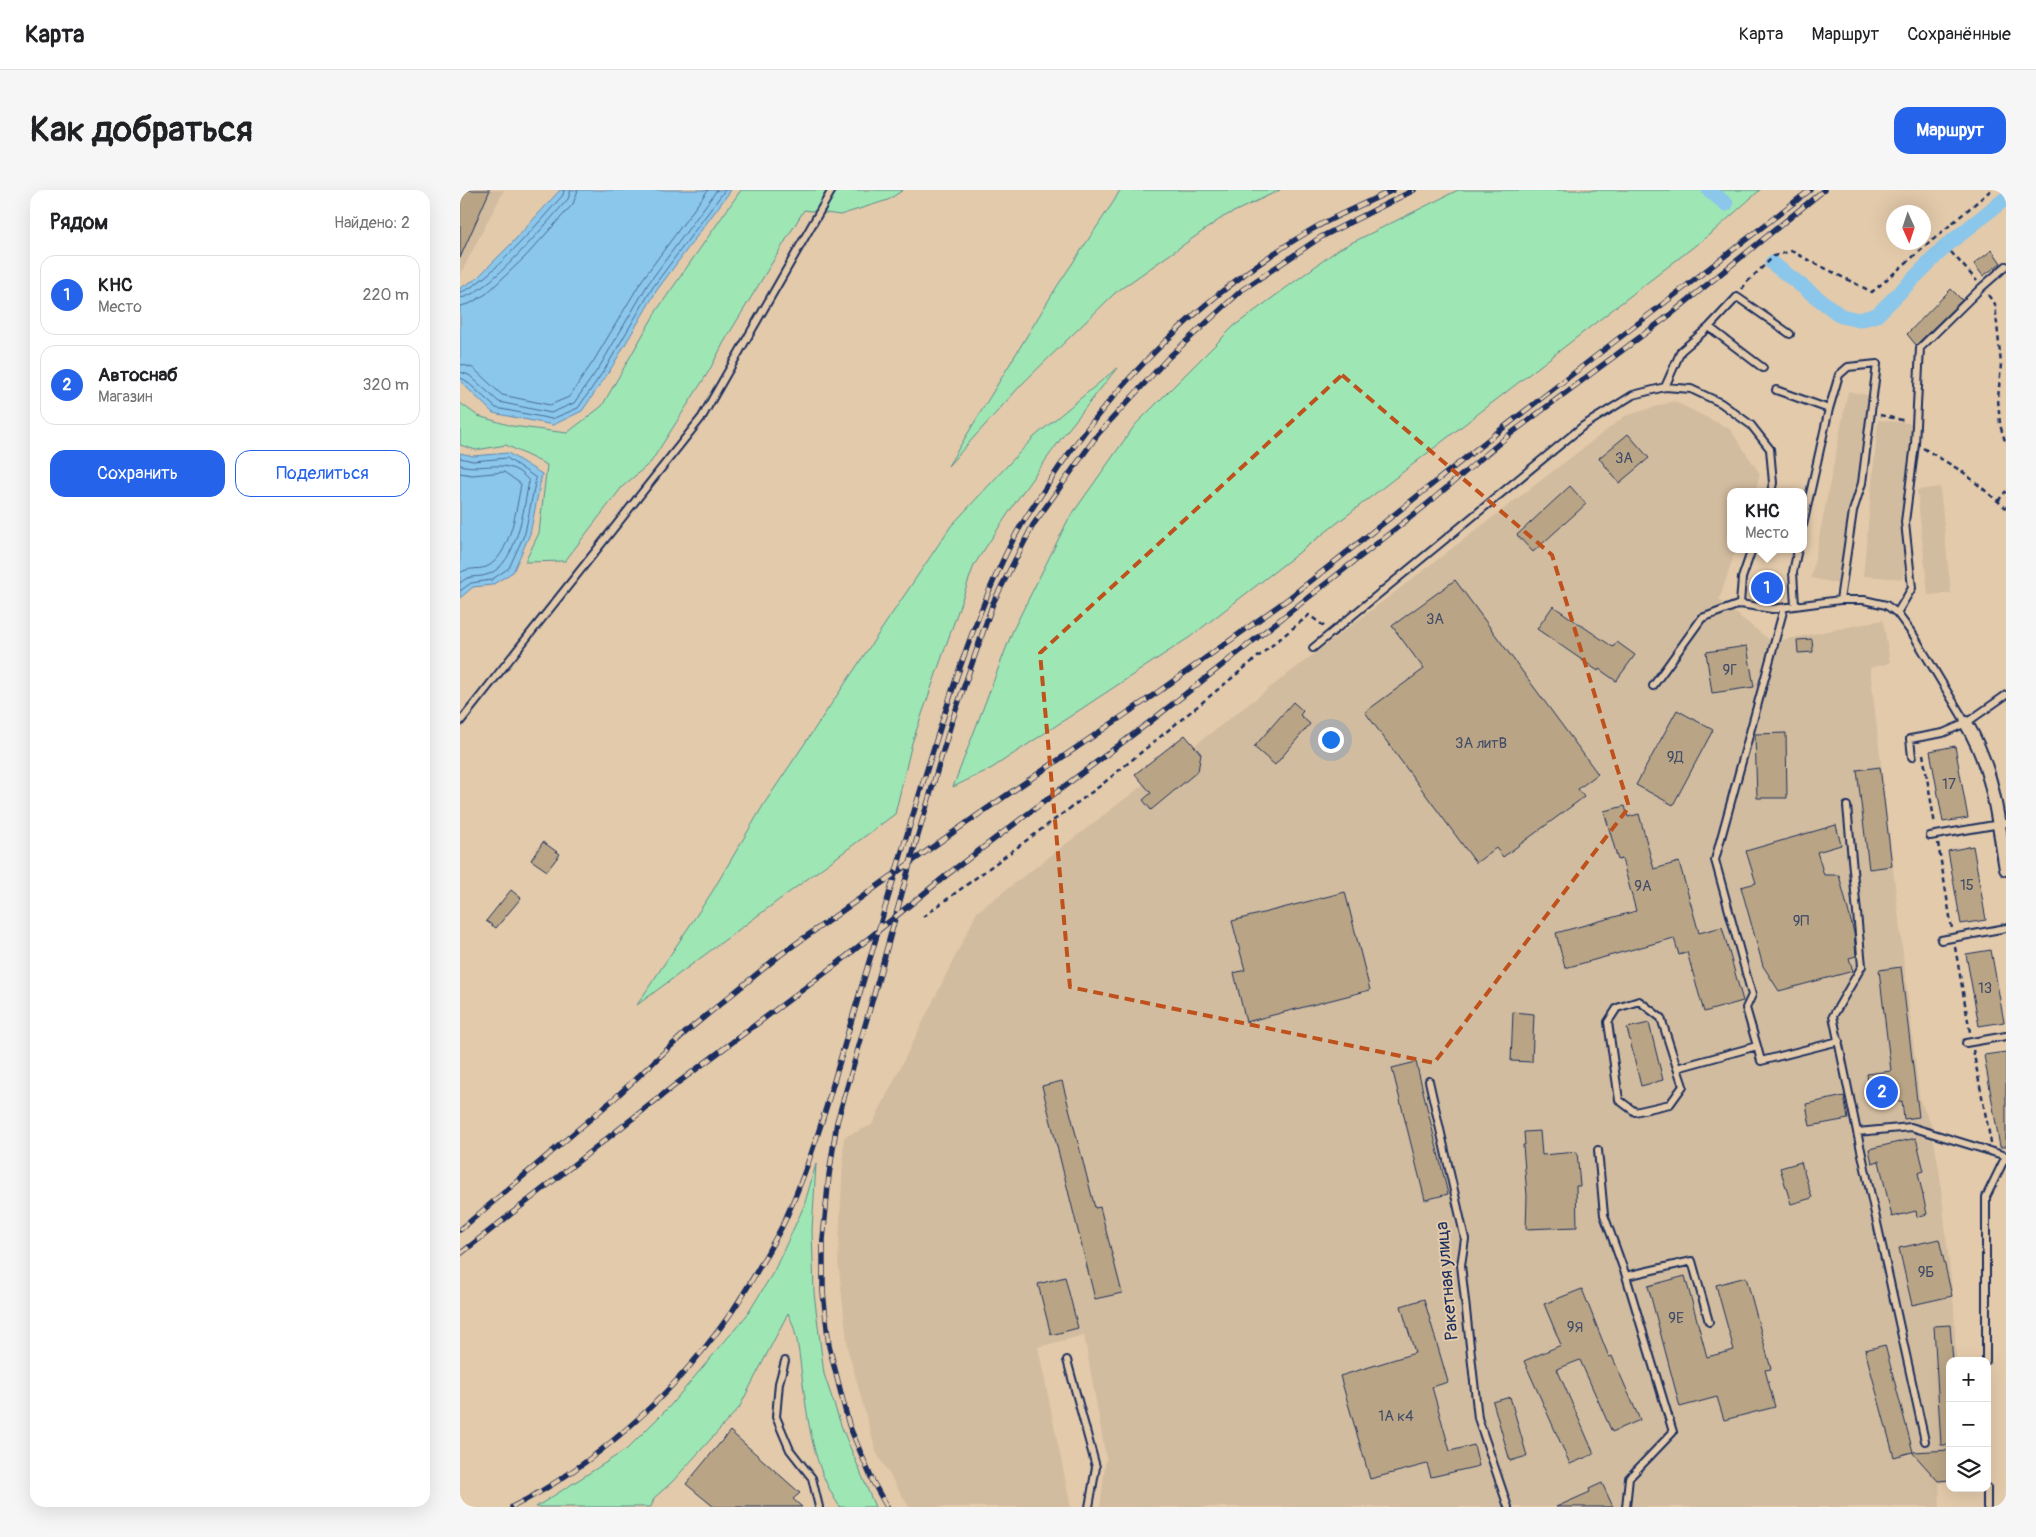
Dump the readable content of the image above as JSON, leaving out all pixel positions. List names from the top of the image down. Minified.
{"streets":{"lane":["Ракетная улица"]},"house_numbers":["3А","3А","9Г","3А литВ","9Д","17","15","9А","9П","13","9Б","9Е","9Я","1А к4"],"north":"bottom","page":{"header":"Карта","nav":["Карта","Маршрут","Сохранённые"],"buttons":["Маршрут",["Сохранить","Поделиться"]],"title":"Как добраться","heading":["Рядом","Найдено: 2"],"list":[{"mark":"1","name":"КНС","note":"Место","value":"220 m"},{"mark":"2","name":"Автоснаб","note":"Магазин","value":"320 m"}],"popup":["КНС","Место"],"pins":["1","2"],"map_buttons":["+","−"]}}
